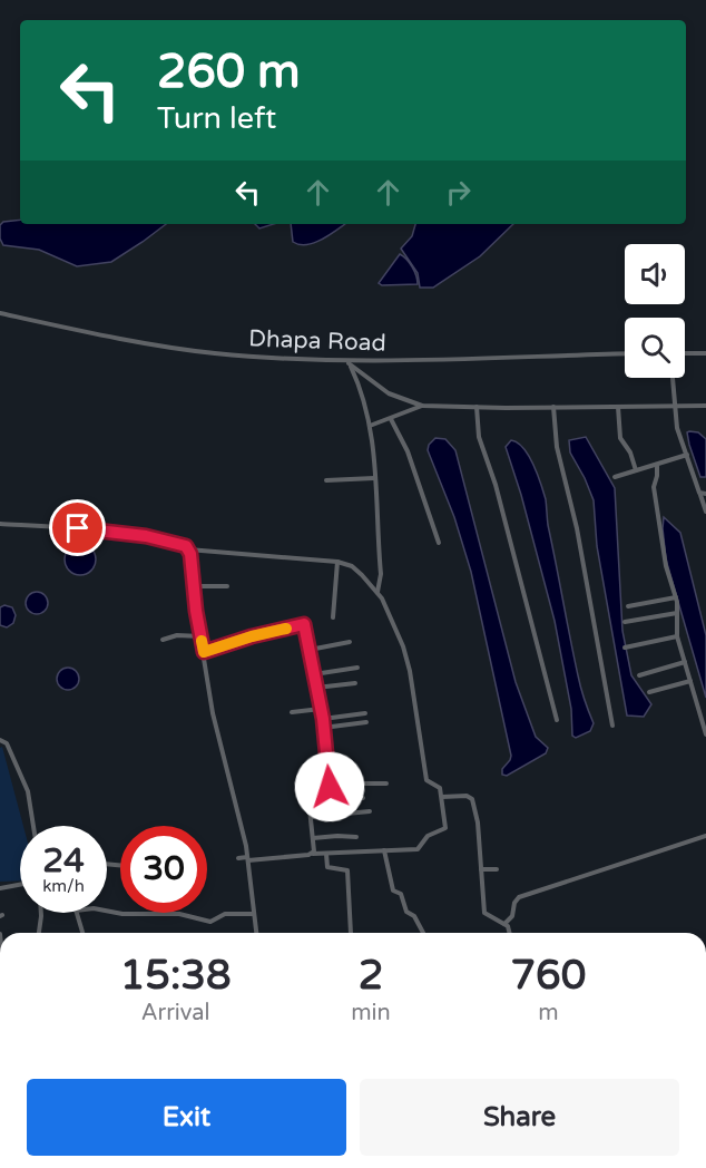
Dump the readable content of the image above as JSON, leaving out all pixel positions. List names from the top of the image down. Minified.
{"streets":{"street":["Dhapa Road"]},"page":{"turn":["260 m","Turn left"],"speed":"24 km/h","limit":"30","eta":["15:38","Arrival","2","min","760","m"],"buttons":["Exit","Share"]}}
